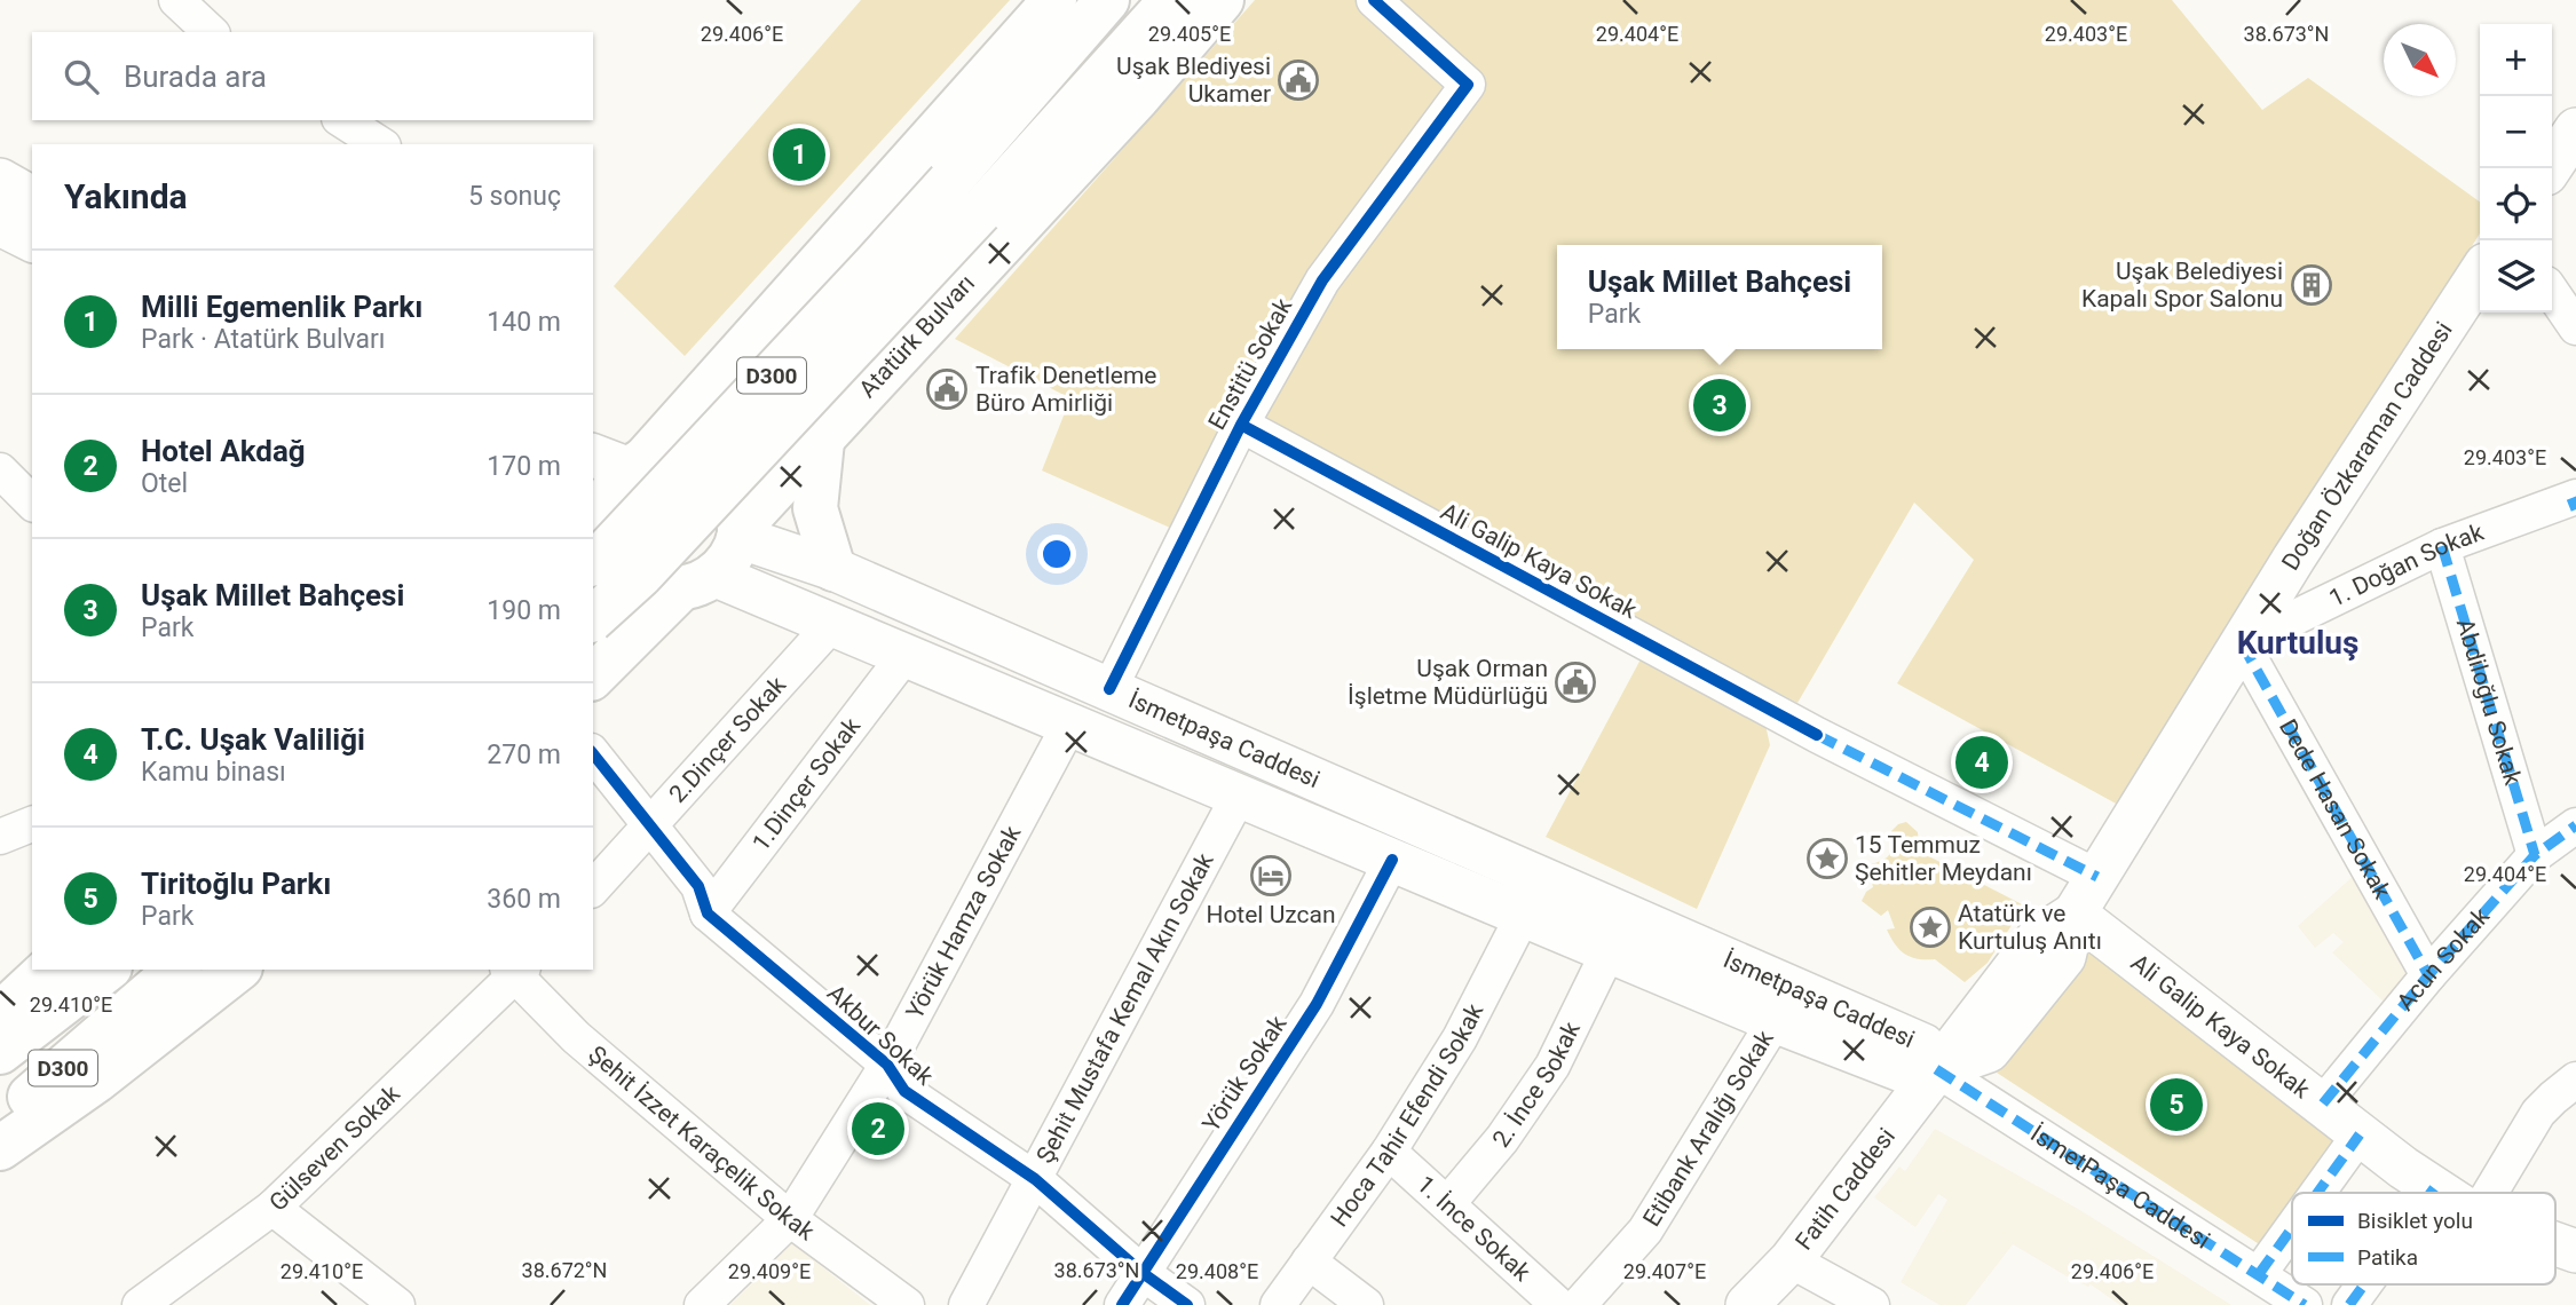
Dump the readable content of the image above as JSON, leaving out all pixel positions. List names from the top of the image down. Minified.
{"streets":{"highway":["Atatürk Bulvarı","D300"],"main road":["Doğan Özkaraman Caddesi","Ali Galip Kaya Sokak","İsmetpaşa Caddesi","Fatih Caddesi"],"street":["Enstitü Sokak","1. Doğan Sokak","Abdiloğlu Sokak","2.Dinçer Sokak","1.Dinçer Sokak","Dede Hasan Sokak","Yörük Hamza Sokak","Acun Sokak","Şehit Mustafa Kemal Akın Sokak","Akbur Sokak","Yörük Sokak","2. İnce Sokak","Hoca Tahir Efendi Sokak","Etibank Aralığı Sokak","Şehit İzzet Karaçelik Sokak","Gülseven Sokak","İsmetPaşa Caddesi","1. İnce Sokak"]},"crossings":[["Atatürk Bulvarı","D300"],["Atatürk Bulvarı","İsmetpaşa Caddesi"],["Enstitü Sokak","Ali Galip Kaya Sokak"],["Enstitü Sokak","İsmetpaşa Caddesi"],["D300","İsmetpaşa Caddesi"],["Doğan Özkaraman Caddesi","Ali Galip Kaya Sokak"],["Doğan Özkaraman Caddesi","1. Doğan Sokak"],["Doğan Özkaraman Caddesi","İsmetpaşa Caddesi"],["Doğan Özkaraman Caddesi","Dede Hasan Sokak"],["Doğan Özkaraman Caddesi","İsmetPaşa Caddesi"],["Doğan Özkaraman Caddesi","Fatih Caddesi"],["Ali Galip Kaya Sokak","Acun Sokak"],["1. Doğan Sokak","Abdiloğlu Sokak"],["1. Doğan Sokak","Dede Hasan Sokak"],["Abdiloğlu Sokak","Acun Sokak"],["İsmetpaşa Caddesi","2.Dinçer Sokak"],["İsmetpaşa Caddesi","1.Dinçer Sokak"],["İsmetpaşa Caddesi","Yörük Hamza Sokak"],["İsmetpaşa Caddesi","Şehit Mustafa Kemal Akın Sokak"],["İsmetpaşa Caddesi","Yörük Sokak"],["İsmetpaşa Caddesi","2. İnce Sokak"],["İsmetpaşa Caddesi","Hoca Tahir Efendi Sokak"],["İsmetpaşa Caddesi","Etibank Aralığı Sokak"],["İsmetpaşa Caddesi","İsmetPaşa Caddesi"],["İsmetpaşa Caddesi","Fatih Caddesi"],["2.Dinçer Sokak","Akbur Sokak"],["1.Dinçer Sokak","Akbur Sokak"],["Dede Hasan Sokak","Acun Sokak"],["Yörük Hamza Sokak","Akbur Sokak"],["Yörük Hamza Sokak","Şehit İzzet Karaçelik Sokak"],["Şehit Mustafa Kemal Akın Sokak","Akbur Sokak"],["Akbur Sokak","Yörük Sokak"],["2. İnce Sokak","1. İnce Sokak"],["Hoca Tahir Efendi Sokak","1. İnce Sokak"],["Şehit İzzet Karaçelik Sokak","Gülseven Sokak"],["İsmetPaşa Caddesi","Fatih Caddesi"]],"districts":["Kurtuluş"],"places":{"public building":["Uşak Blediyesi Ukamer","Trafik Denetleme Büro Amirliği","Uşak Orman İşletme Müdürlüğü"],"building":["Uşak Belediyesi Kapalı Spor Salonu"],"place":["15 Temmuz Şehitler Meydanı","Atatürk ve Kurtuluş Anıtı"],"hotel":["Hotel Uzcan"]},"legend":["Bisiklet yolu","Patika"],"north":"bottom right","page":{"map_buttons":["+","−"],"search":"Burada ara","pins":["1","3","4","5","2"],"heading":["Yakında","5 sonuç"],"popup":["Uşak Millet Bahçesi","Park"],"list":[{"mark":"1","name":"Milli Egemenlik Parkı","note":"Park · Atatürk Bulvarı","value":"140 m"},{"mark":"2","name":"Hotel Akdağ","note":"Otel","value":"170 m"},{"mark":"3","name":"Uşak Millet Bahçesi","note":"Park","value":"190 m"},{"mark":"4","name":"T.C. Uşak Valiliği","note":"Kamu binası","value":"270 m"},{"mark":"5","name":"Tiritoğlu Parkı","note":"Park","value":"360 m"}]},"coordinates":["29.406°E","29.405°E","29.403°E","29.404°E","38.673°N","29.410°E","38.672°N","29.409°E","29.408°E","29.407°E"]}
